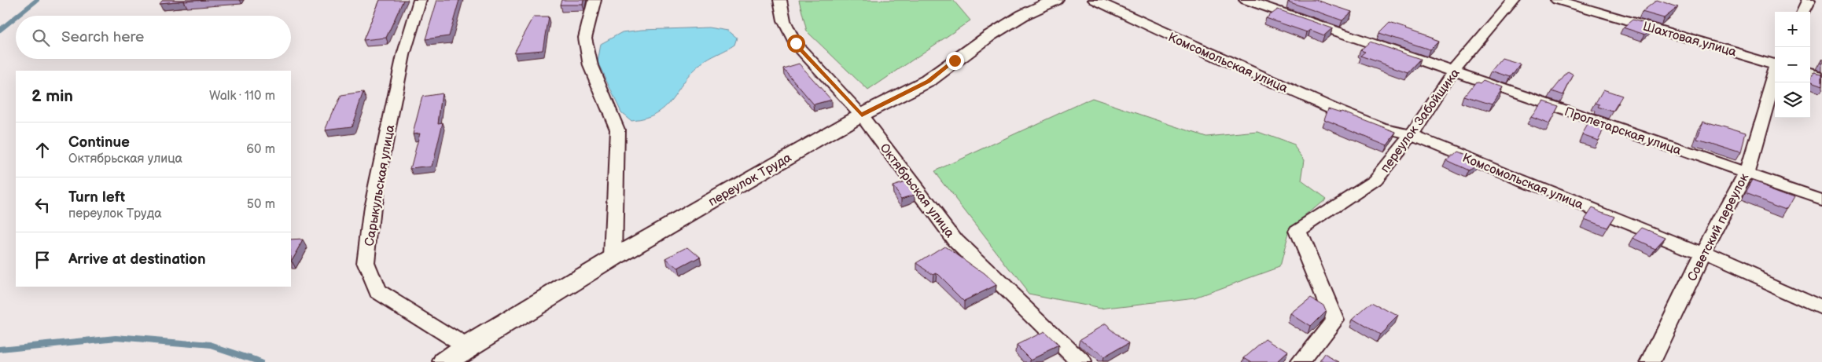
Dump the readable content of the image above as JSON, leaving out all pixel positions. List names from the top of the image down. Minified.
{"streets":{"street":["Шахтовая улица","Комсомольская улица","переулок Забойщика","Пролетарская улица","переулок Труда","Сарыкульская улица","Октябрьская улица","Советский переулок"]},"crossings":[["Комсомольская улица","переулок Забойщика"],["Комсомольская улица","Советский переулок"],["переулок Забойщика","Пролетарская улица"],["Пролетарская улица","Советский переулок"],["переулок Труда","Сарыкульская улица"],["переулок Труда","Октябрьская улица"]],"page":{"map_buttons":["+","−"],"search":"Search here","heading":["2 min","Walk · 110 m"],"list":[["Continue","Октябрьская улица","60 m"],["Turn left","переулок Труда","50 m"],"Arrive at destination"]}}
